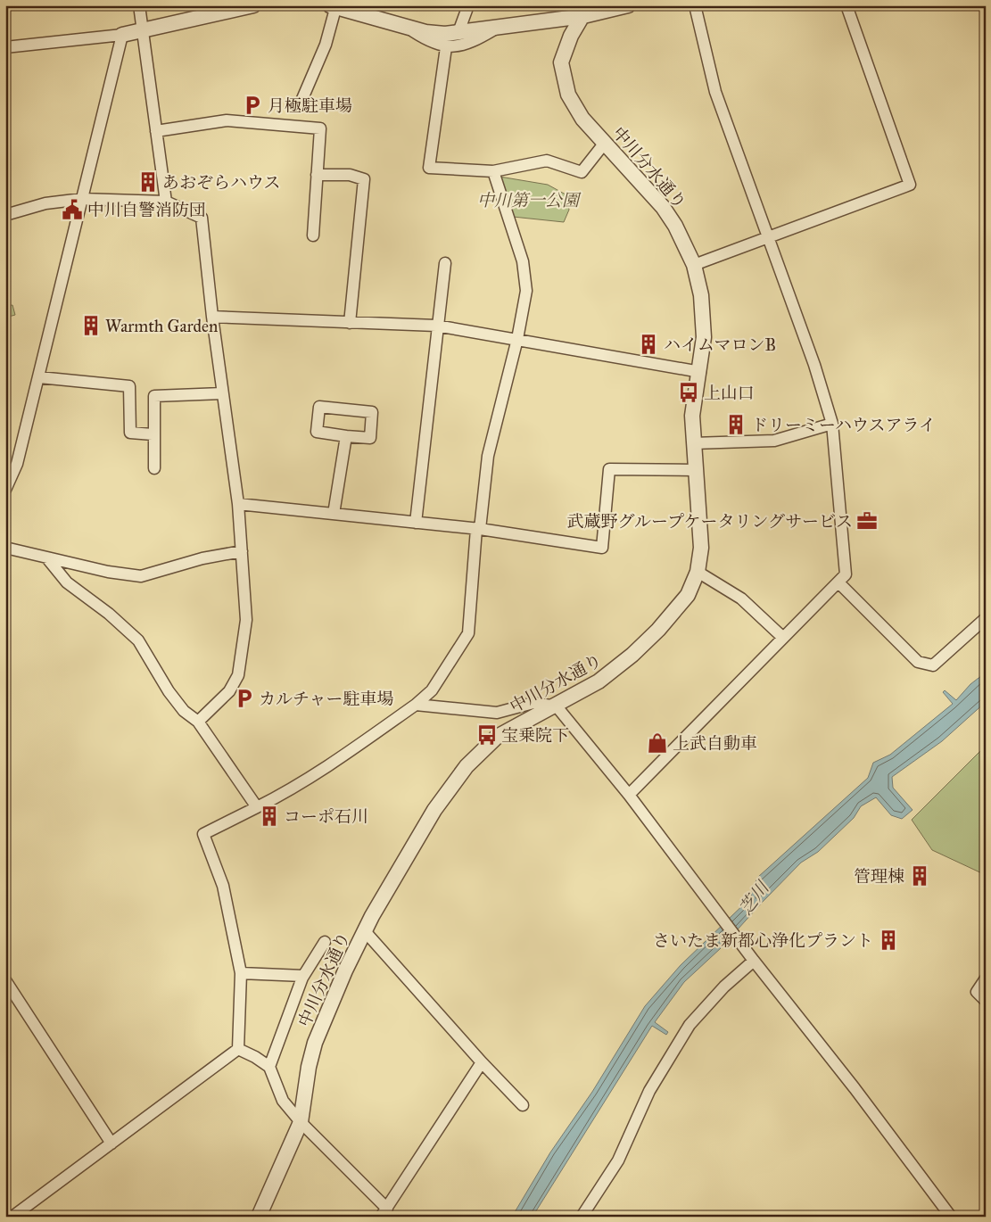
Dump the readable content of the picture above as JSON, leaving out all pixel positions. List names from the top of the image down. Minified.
{"streets":{"street":["中川分水通り"]},"water":["芝川"],"parks":["中川第一公園"],"places":{"parking":["月極駐車場","カルチャー駐車場"],"building":["あおぞらハウス","Warmth Garden","ハイムマロンB","ドリーミーハウスアライ","コーポ石川","管理棟","さいたま新都心浄化プラント"],"public building":["中川自警消防団"],"bus stop":["上山口","宝乗院下"],"office":["武蔵野グループケータリングサービス"],"shop":["上武自動車"]}}
